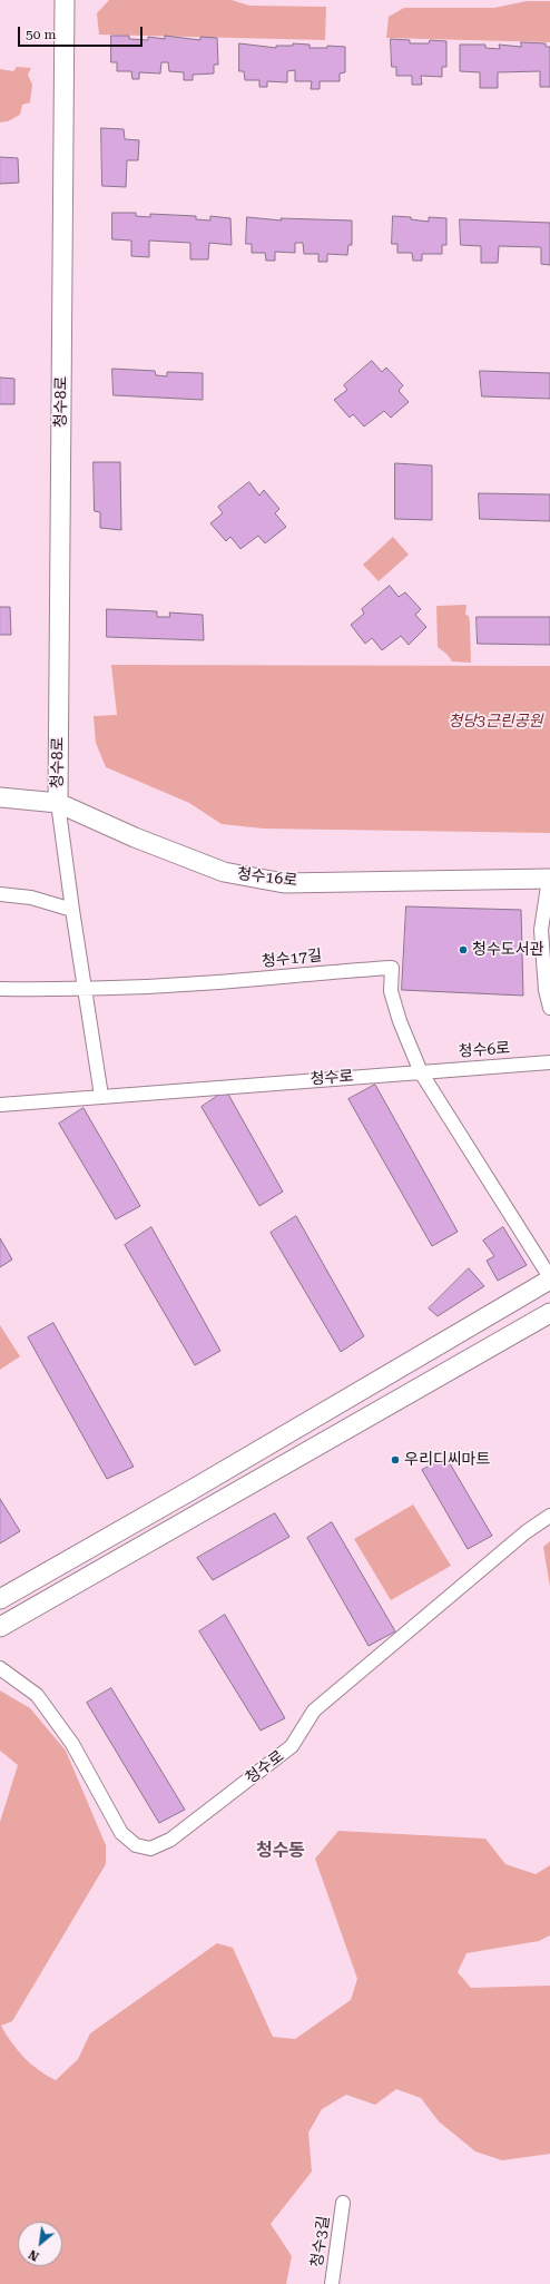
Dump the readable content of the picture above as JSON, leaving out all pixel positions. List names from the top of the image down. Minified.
{"streets":{"street":["청수8로","청수16로","청수17길","청수6로","청수로","청수3길"]},"crossings":[["청수8로","청수16로"],["청수17길","청수6로"],["청수17길","청수로"],["청수6로","청수로"]],"districts":["청수동"],"parks":["청당3근린공원"],"places":["청수도서관","우리디씨마트"],"scale_bar":"50 m","north":"bottom left"}
